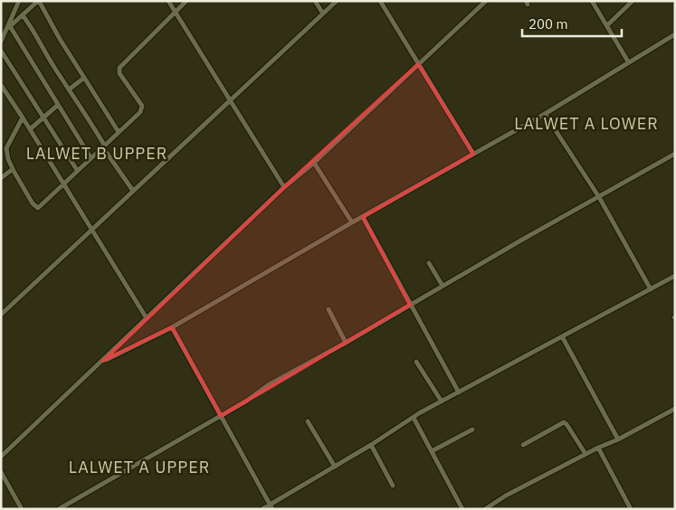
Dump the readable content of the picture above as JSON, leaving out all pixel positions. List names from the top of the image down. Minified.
{"districts":["LALWET A LOWER","LALWET B UPPER","LALWET A UPPER"],"scale_bar":"200 m"}
